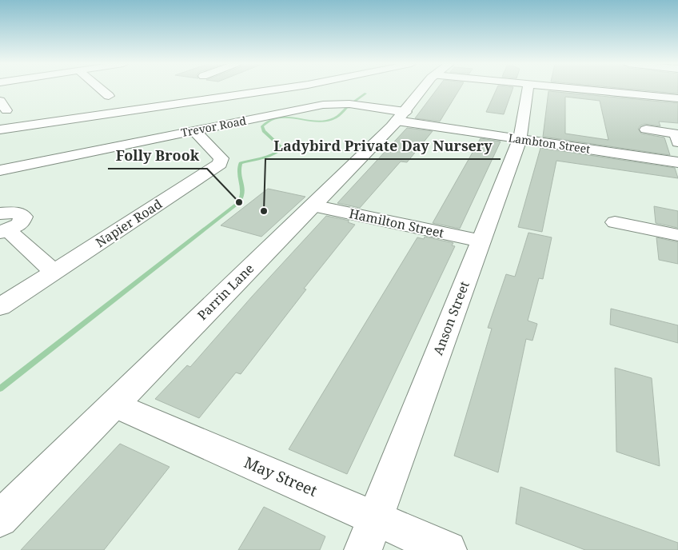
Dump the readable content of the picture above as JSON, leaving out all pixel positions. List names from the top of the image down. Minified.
{"streets":{"main road":["Trevor Road","Lambton Street","Napier Road","Hamilton Street","Parrin Lane","Anson Street","May Street"]},"crossings":[["Trevor Road","Lambton Street"],["Trevor Road","Napier Road"],["Trevor Road","Parrin Lane"],["Lambton Street","Parrin Lane"],["Lambton Street","Anson Street"],["Hamilton Street","Parrin Lane"],["Hamilton Street","Anson Street"],["Parrin Lane","May Street"],["Anson Street","May Street"]],"places":["Folly Brook","Ladybird Private Day Nursery"]}
